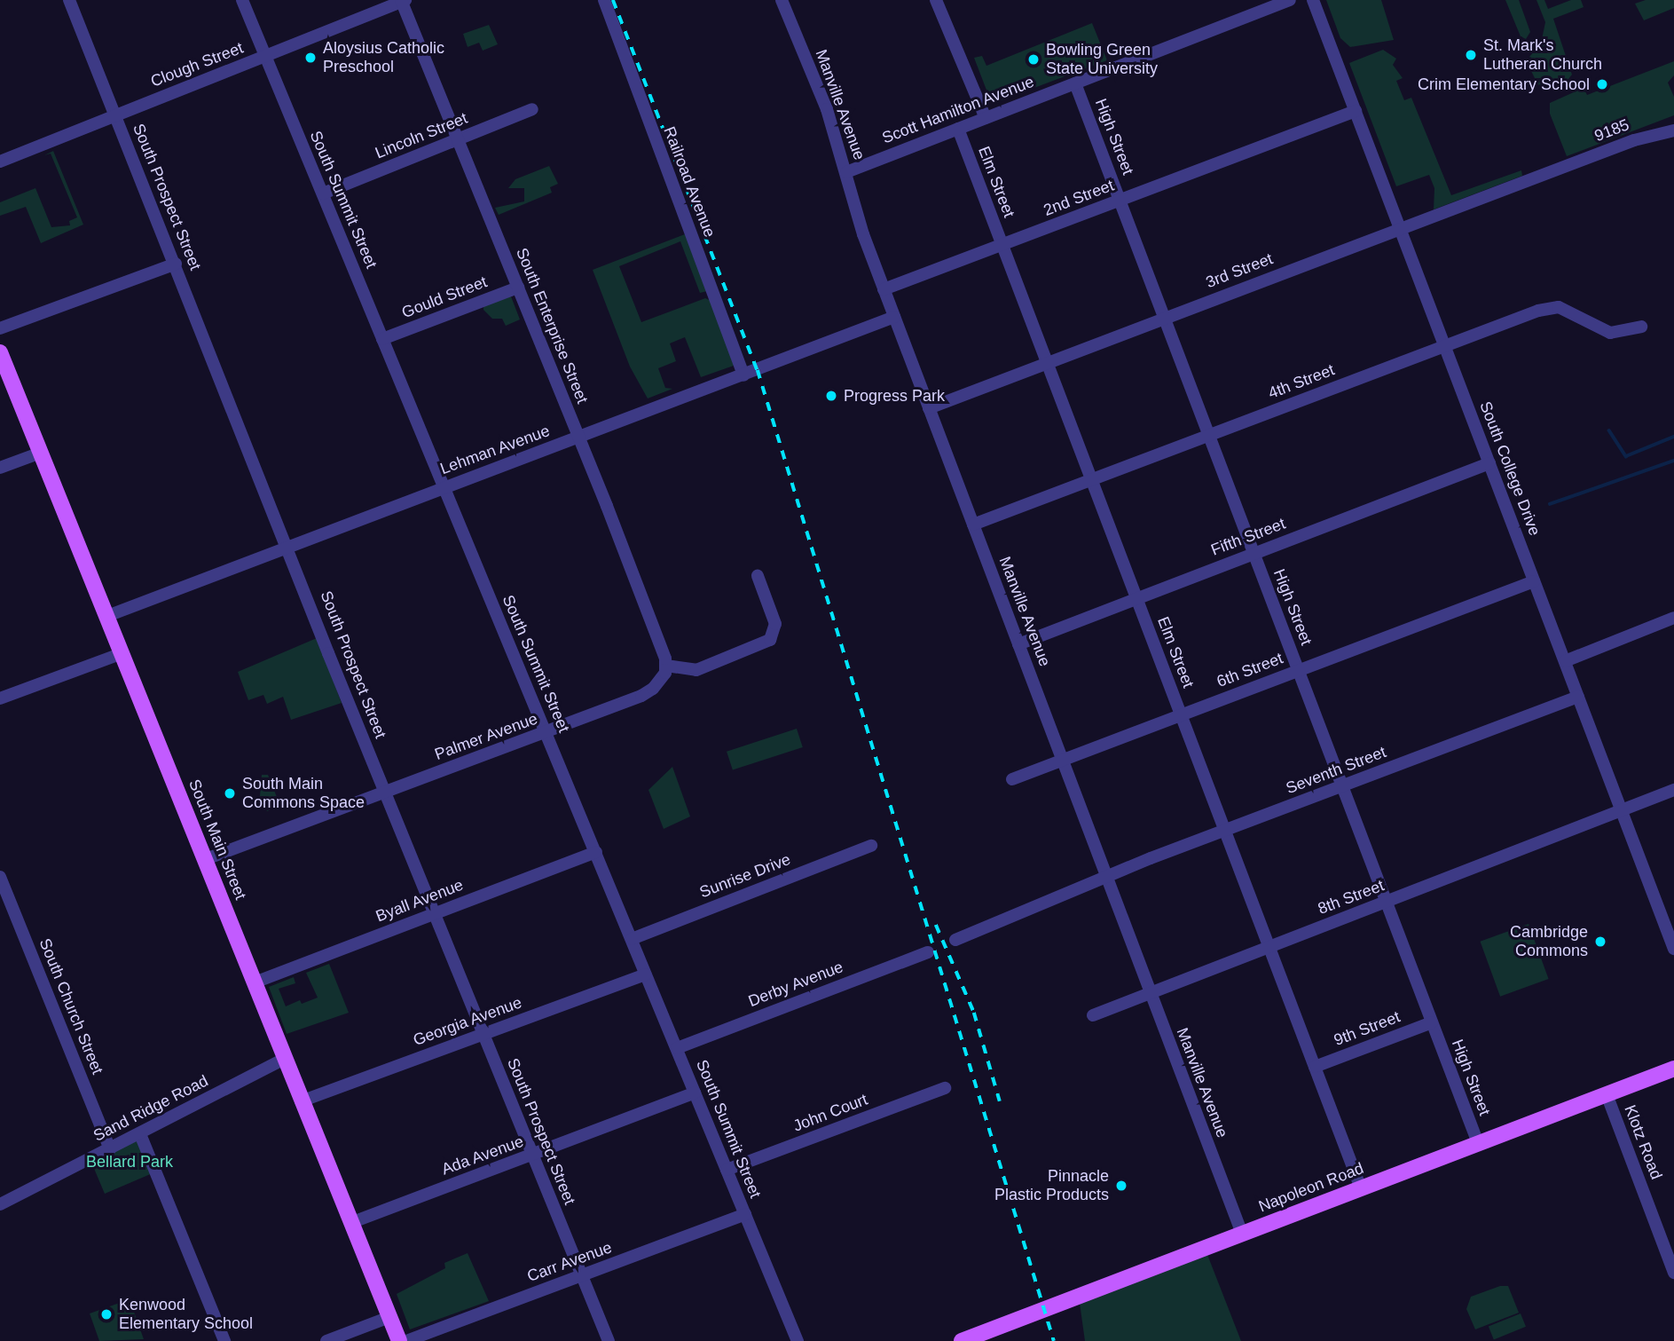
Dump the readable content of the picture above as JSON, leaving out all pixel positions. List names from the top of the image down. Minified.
{"streets":{"main road":["South Main Street","Napoleon Road"],"street":["Clough Street","Manville Avenue","Scott Hamilton Avenue","9185","Lincoln Street","High Street","Railroad Avenue","Elm Street","South Prospect Street","2nd Street","South Summit Street","3rd Street","Gould Street","South Enterprise Street","4th Street","Lehman Avenue","South College Drive","Fifth Street","6th Street","Palmer Avenue","Seventh Street","Sunrise Drive","8th Street","Byall Avenue","Derby Avenue","South Church Street","Georgia Avenue","9th Street","Sand Ridge Road","John Court","Klotz Road","Ada Avenue","Carr Avenue"]},"crossings":[["Clough Street","South Prospect Street"],["Clough Street","South Summit Street"],["Clough Street","South Enterprise Street"],["Manville Avenue","Scott Hamilton Avenue"],["Manville Avenue","2nd Street"],["Manville Avenue","3rd Street"],["Manville Avenue","4th Street"],["Manville Avenue","Lehman Avenue"],["Manville Avenue","Fifth Street"],["Manville Avenue","6th Street"],["Manville Avenue","Seventh Street"],["Manville Avenue","8th Street"],["Manville Avenue","Napoleon Road"],["Scott Hamilton Avenue","High Street"],["Scott Hamilton Avenue","Elm Street"],["9185","3rd Street"],["Lincoln Street","South Summit Street"],["Lincoln Street","South Enterprise Street"],["High Street","2nd Street"],["High Street","3rd Street"],["High Street","4th Street"],["High Street","Fifth Street"],["High Street","6th Street"],["High Street","Seventh Street"],["High Street","8th Street"],["High Street","9th Street"],["High Street","Napoleon Road"],["Railroad Avenue","Lehman Avenue"],["Elm Street","2nd Street"],["Elm Street","3rd Street"],["Elm Street","4th Street"],["Elm Street","Fifth Street"],["Elm Street","6th Street"],["Elm Street","Seventh Street"],["Elm Street","8th Street"],["Elm Street","9th Street"],["Elm Street","Napoleon Road"],["South Prospect Street","Lehman Avenue"],["South Prospect Street","Palmer Avenue"],["South Prospect Street","Byall Avenue"],["South Prospect Street","Georgia Avenue"],["South Prospect Street","Ada Avenue"],["South Prospect Street","Carr Avenue"],["2nd Street","South College Drive"],["South Summit Street","Gould Street"],["South Summit Street","Lehman Avenue"],["South Summit Street","Palmer Avenue"],["South Summit Street","Sunrise Drive"],["South Summit Street","Byall Avenue"],["South Summit Street","Derby Avenue"],["South Summit Street","Georgia Avenue"],["South Summit Street","John Court"],["South Summit Street","Ada Avenue"],["South Summit Street","Carr Avenue"],["3rd Street","South College Drive"],["Gould Street","South Enterprise Street"],["South Enterprise Street","Lehman Avenue"],["South Enterprise Street","Palmer Avenue"],["4th Street","South College Drive"],["Lehman Avenue","South Main Street"],["South College Drive","Fifth Street"],["South College Drive","6th Street"],["South College Drive","Seventh Street"],["South College Drive","8th Street"],["Palmer Avenue","South Main Street"],["South Main Street","Byall Avenue"],["South Main Street","Georgia Avenue"],["South Main Street","Sand Ridge Road"],["South Main Street","Ada Avenue"],["South Church Street","Sand Ridge Road"],["Klotz Road","Napoleon Road"]],"parks":["Bellard Park"],"places":["St. Mark's Lutheran Church","Aloysius Catholic Preschool","Bowling Green State University","Crim Elementary School","Progress Park","South Main Commons Space","Cambridge Commons","Pinnacle Plastic Products","Kenwood Elementary School"]}
